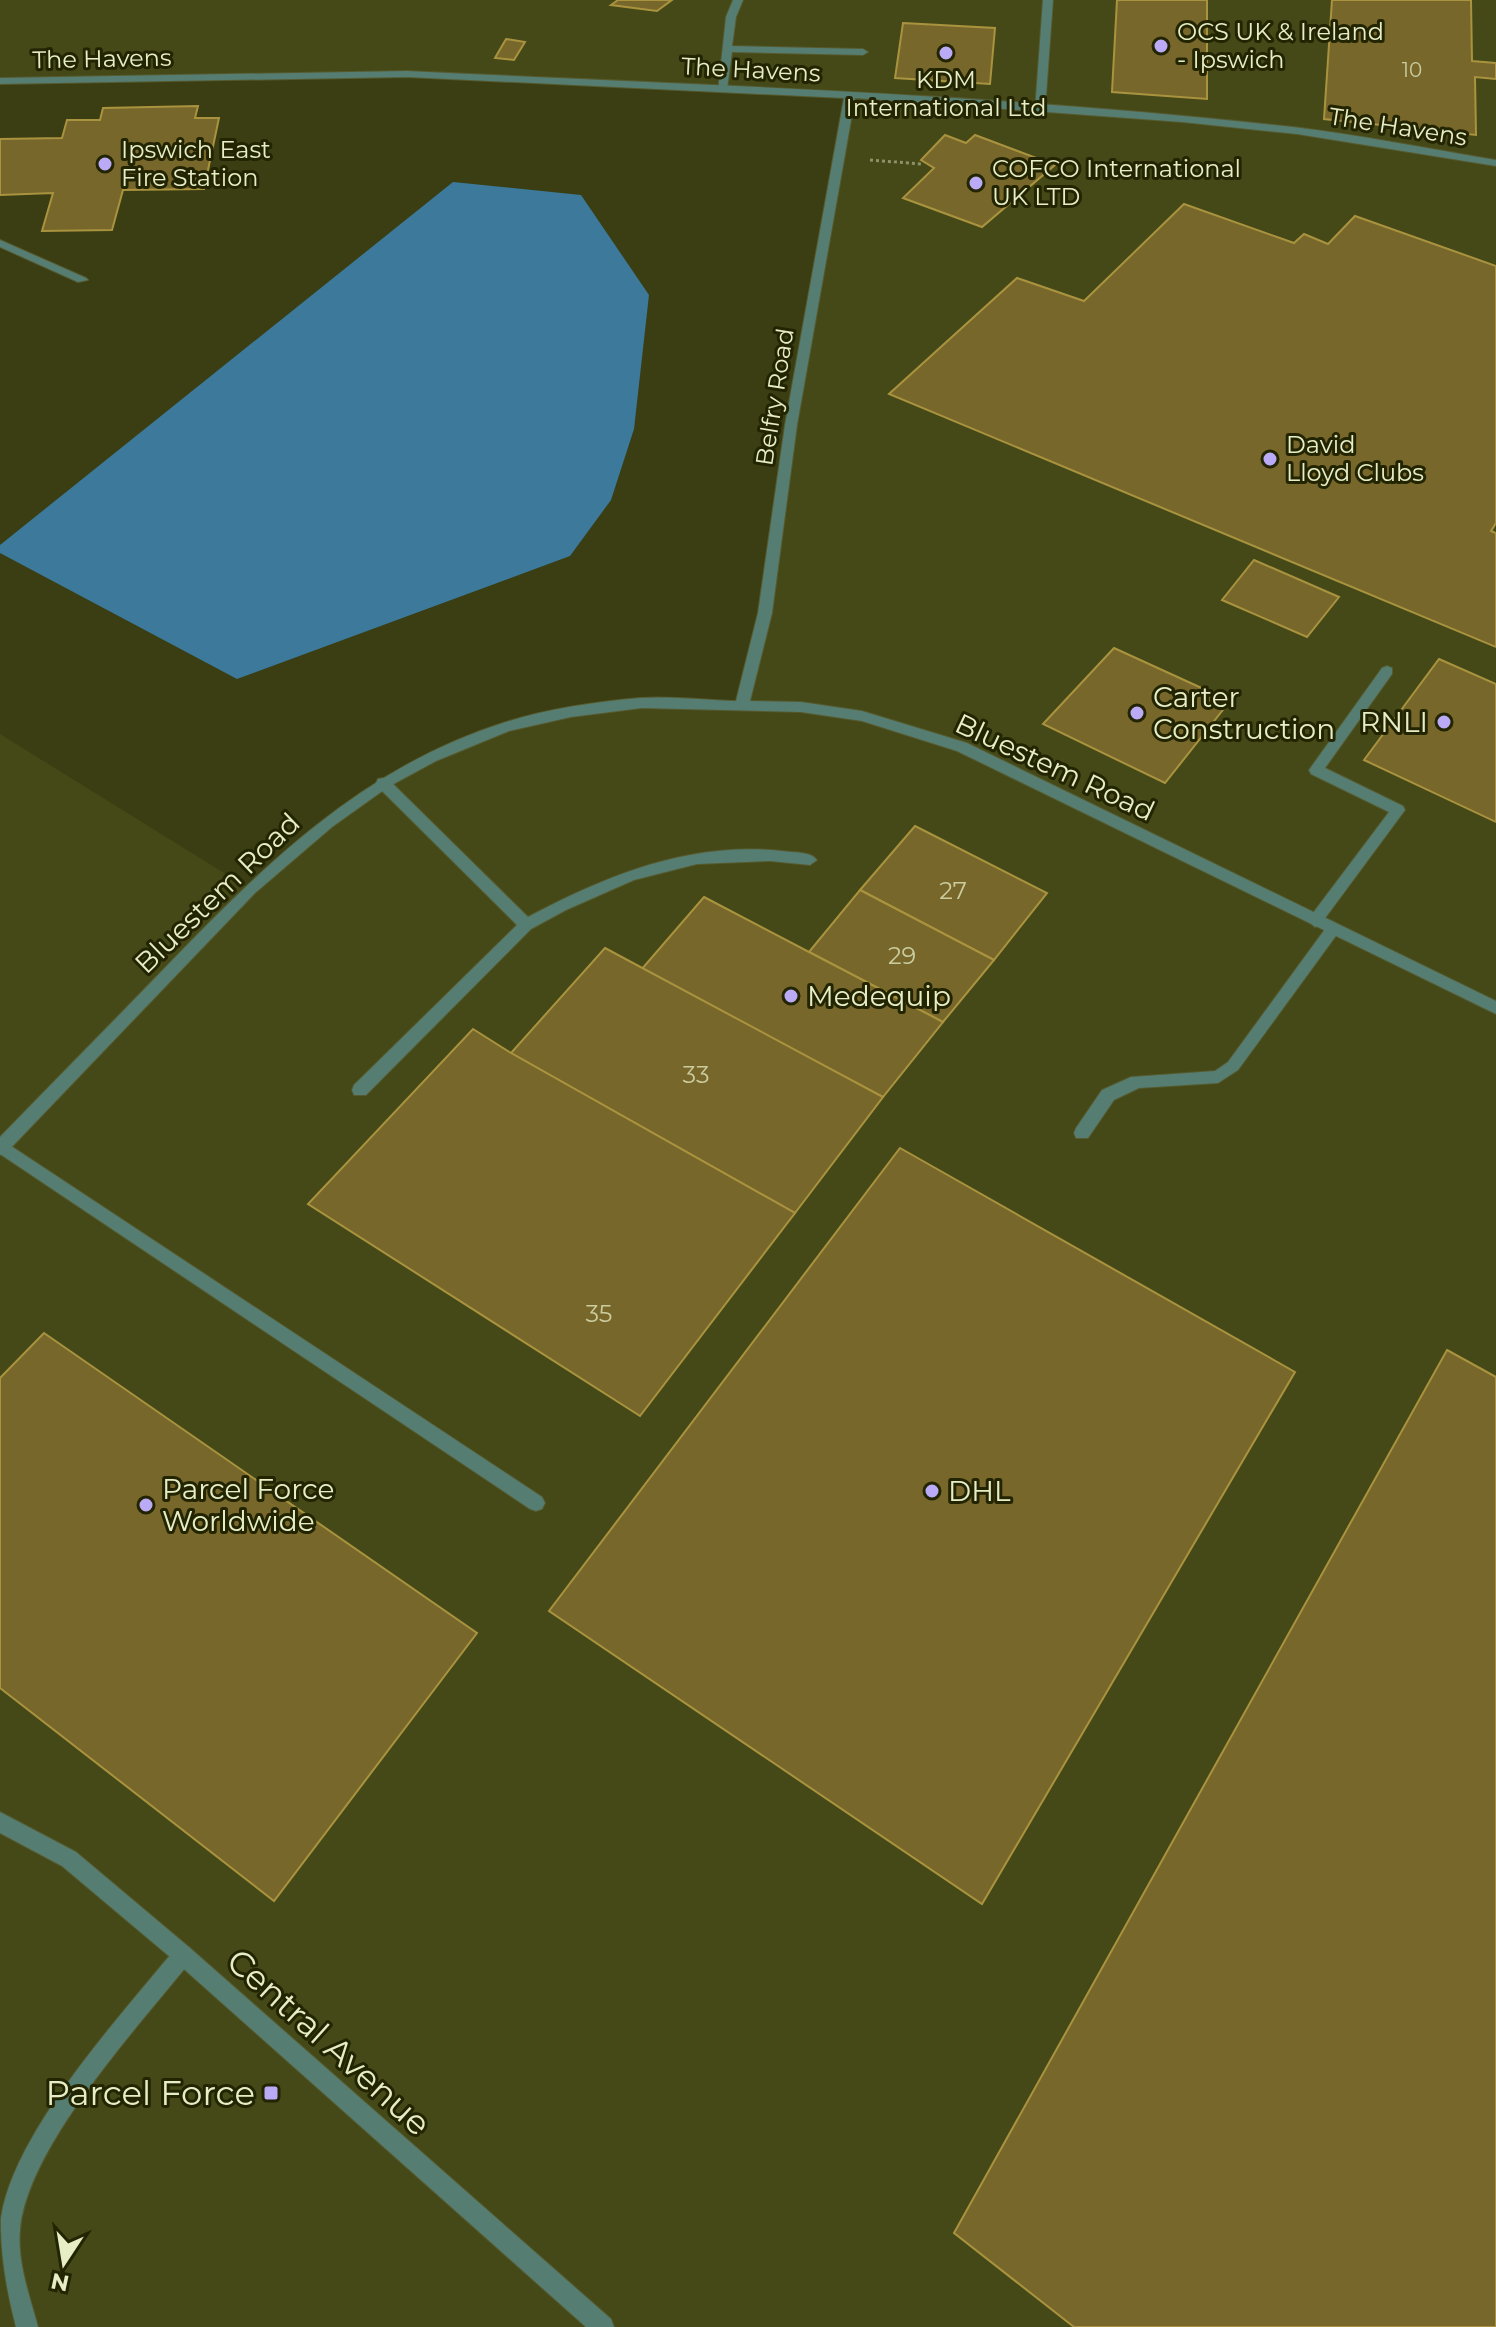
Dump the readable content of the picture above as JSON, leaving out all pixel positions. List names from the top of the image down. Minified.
{"streets":{"street":["The Havens","Belfry Road","Bluestem Road","Central Avenue"]},"crossings":[["The Havens","Belfry Road"],["Belfry Road","Bluestem Road"]],"places":{"other":["OCS UK & Ireland - Ipswich","KDM International Ltd","Ipswich East Fire Station","COFCO International UK LTD","David Lloyd Clubs","Carter Construction","RNLI","Medequip","DHL","Parcel Force Worldwide"],"transit":["Parcel Force"]},"house_numbers":["10","27","29","33","35"],"north":"bottom"}
